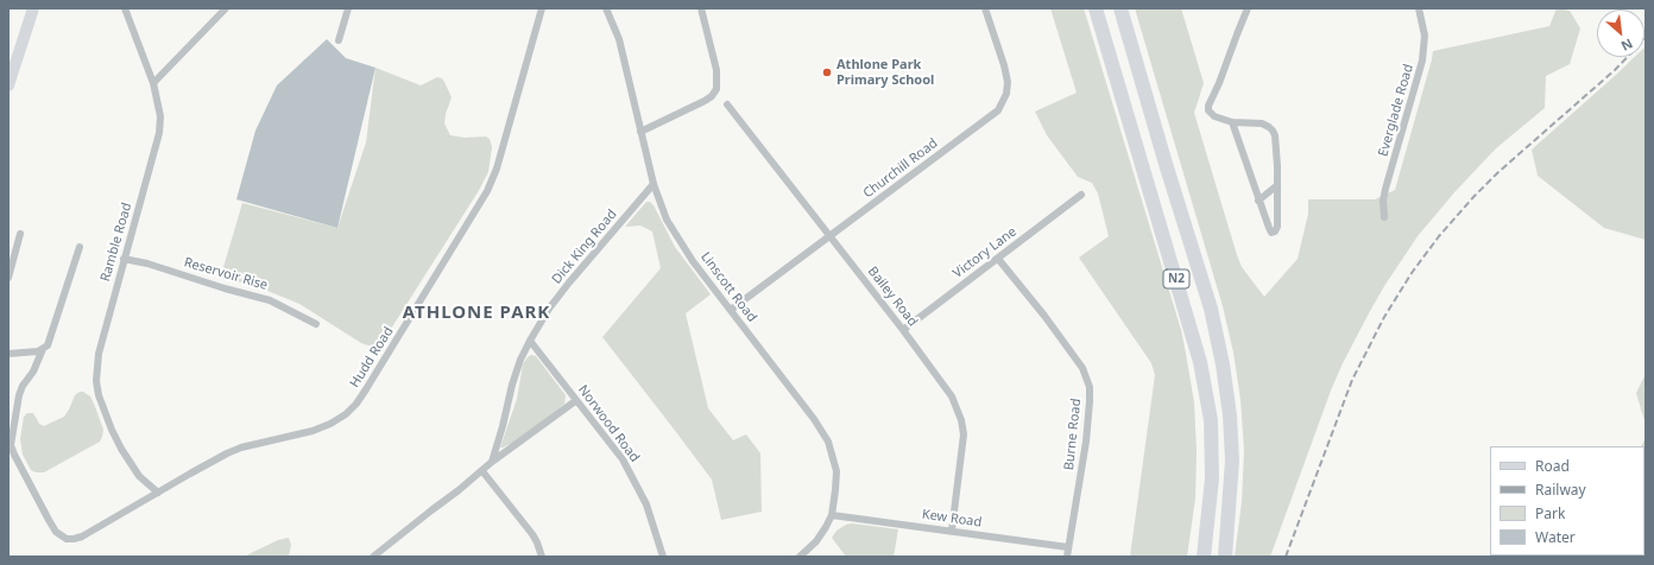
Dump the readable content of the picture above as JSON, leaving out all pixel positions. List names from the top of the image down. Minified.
{"streets":{"highway":["N2"],"street":["Everglade Road","Churchill Road","Ramble Road","Dick King Road","Victory Lane","Reservoir Rise","Linscott Road","Bailey Road","Hudd Road","Norwood Road","Burne Road","Kew Road"]},"crossings":[["Churchill Road","Linscott Road"],["Churchill Road","Bailey Road"],["Ramble Road","Reservoir Rise"],["Ramble Road","Hudd Road"],["Dick King Road","Linscott Road"],["Dick King Road","Norwood Road"],["Victory Lane","Bailey Road"],["Victory Lane","Burne Road"],["Linscott Road","Kew Road"],["Bailey Road","Kew Road"],["Burne Road","Kew Road"]],"districts":["ATHLONE PARK"],"places":["Athlone Park Primary School"],"legend":["Road","Railway","Park","Water"],"north":"bottom right"}
